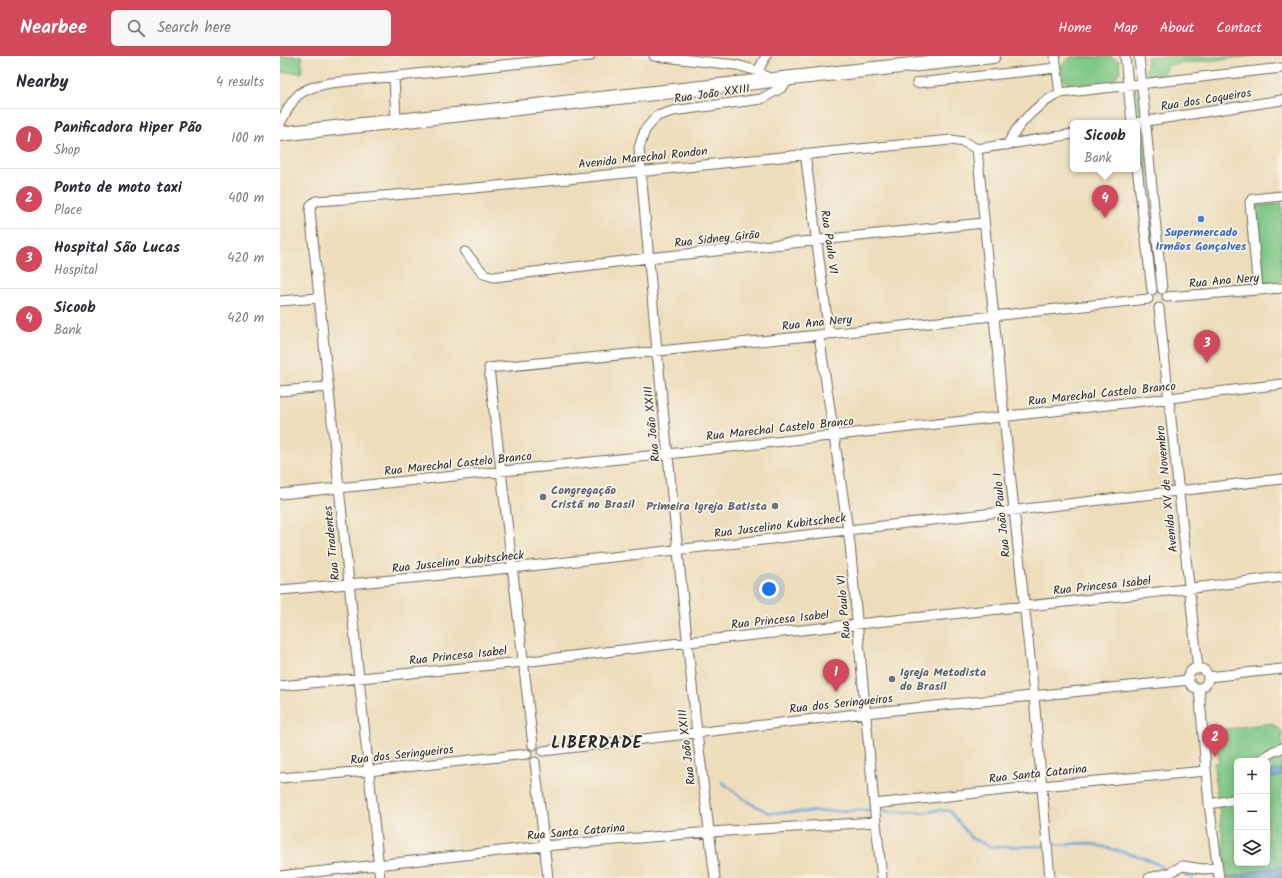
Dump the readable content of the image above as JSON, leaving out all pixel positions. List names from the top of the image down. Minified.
{"streets":{"street":["Rua João XXIII","Rua dos Coqueiros","Avenida Marechal Rondon","Rua Sidney Girão","Rua Paulo VI","Rua Ana Nery","Rua Marechal Castelo Branco","Avenida XV de Novembro","Rua João Paulo I","Rua Juscelino Kubitscheck","Rua Tiradentes","Rua Princesa Isabel","Rua dos Seringueiros","Rua Santa Catarina"]},"crossings":[["Rua João XXIII","Avenida Marechal Rondon"],["Rua João XXIII","Rua Sidney Girão"],["Rua João XXIII","Rua Ana Nery"],["Rua João XXIII","Rua Marechal Castelo Branco"],["Rua João XXIII","Rua Juscelino Kubitscheck"],["Rua João XXIII","Rua Princesa Isabel"],["Rua João XXIII","Rua dos Seringueiros"],["Rua João XXIII","Rua Santa Catarina"],["Avenida Marechal Rondon","Rua Paulo VI"],["Avenida Marechal Rondon","Rua João Paulo I"],["Avenida Marechal Rondon","Rua Tiradentes"],["Rua Sidney Girão","Rua Paulo VI"],["Rua Sidney Girão","Rua João Paulo I"],["Rua Paulo VI","Rua Ana Nery"],["Rua Paulo VI","Rua Marechal Castelo Branco"],["Rua Paulo VI","Rua Juscelino Kubitscheck"],["Rua Paulo VI","Rua Princesa Isabel"],["Rua Paulo VI","Rua dos Seringueiros"],["Rua Paulo VI","Rua Santa Catarina"],["Rua Ana Nery","Rua Marechal Castelo Branco"],["Rua Ana Nery","Avenida XV de Novembro"],["Rua Ana Nery","Rua João Paulo I"],["Rua Marechal Castelo Branco","Avenida XV de Novembro"],["Rua Marechal Castelo Branco","Rua João Paulo I"],["Rua Marechal Castelo Branco","Rua Tiradentes"],["Avenida XV de Novembro","Rua Juscelino Kubitscheck"],["Avenida XV de Novembro","Rua Princesa Isabel"],["Avenida XV de Novembro","Rua dos Seringueiros"],["Rua João Paulo I","Rua Juscelino Kubitscheck"],["Rua João Paulo I","Rua Princesa Isabel"],["Rua João Paulo I","Rua dos Seringueiros"],["Rua João Paulo I","Rua Santa Catarina"],["Rua Juscelino Kubitscheck","Rua Tiradentes"],["Rua Tiradentes","Rua Princesa Isabel"],["Rua Tiradentes","Rua dos Seringueiros"],["Rua Tiradentes","Rua Santa Catarina"]],"districts":["LIBERDADE"],"places":["Supermercado Irmãos Gonçalves","Congregação Cristã no Brasil","Primeira Igreja Batista","Igreja Metodista do Brasil"],"page":{"header":"Nearbee","search":"Search here","nav":["Home","Map","About","Contact"],"heading":["Nearby","4 results"],"list":[{"mark":"1","name":"Panificadora Hiper Pão","note":"Shop","value":"100 m"},{"mark":"2","name":"Ponto de moto taxi","note":"Place","value":"400 m"},{"mark":"3","name":"Hospital São Lucas","note":"Hospital","value":"420 m"},{"mark":"4","name":"Sicoob","note":"Bank","value":"420 m"}],"popup":["Sicoob","Bank"],"pins":["4","3","1","2"],"map_buttons":["+","−"]}}
